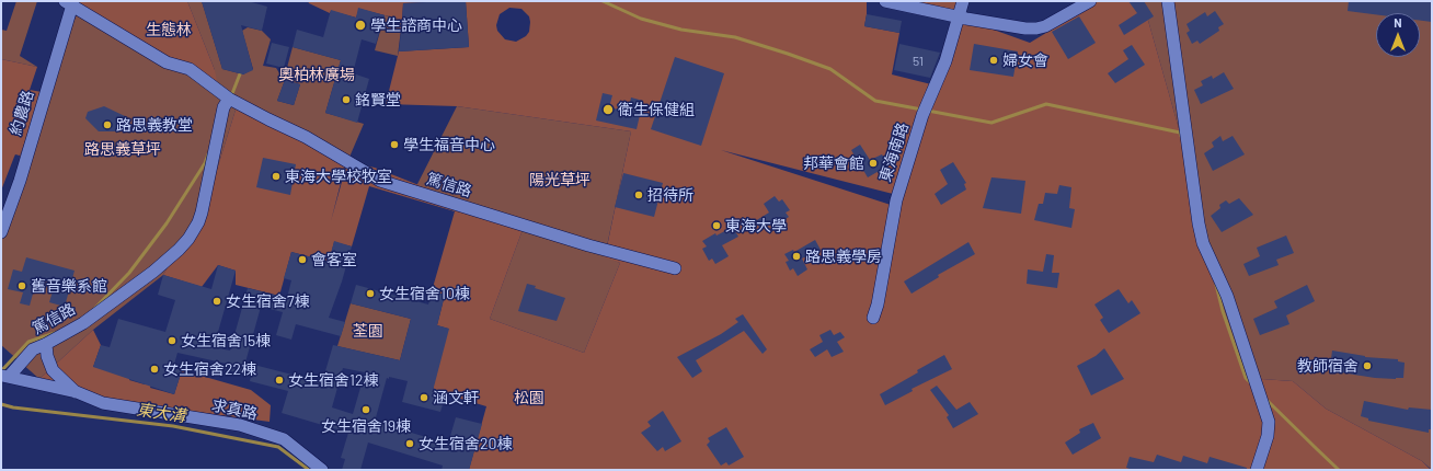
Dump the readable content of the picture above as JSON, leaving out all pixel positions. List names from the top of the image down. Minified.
{"streets":{"street":["約農路","東海南路","篤信路","求真路"]},"crossings":[["約農路","篤信路"],["篤信路","求真路"]],"water":["東大溝"],"parks":["生態林","奧柏林廣場","路思義草坪","陽光草坪","荃園","松園"],"places":["學生諮商中心","婦女會","銘賢堂","衛生保健組","路思義教堂","學生福音中心","邦華會館","東海大學校牧室","招待所","東海大學","路思義學房","會客室","舊音樂系館","女生宿舍10棟","女生宿舍7棟","女生宿舍15棟","教師宿舍","女生宿舍22棟","女生宿舍12棟","涵文軒","女生宿舍19棟","女生宿舍20棟"],"house_numbers":["51"],"north":"top"}
